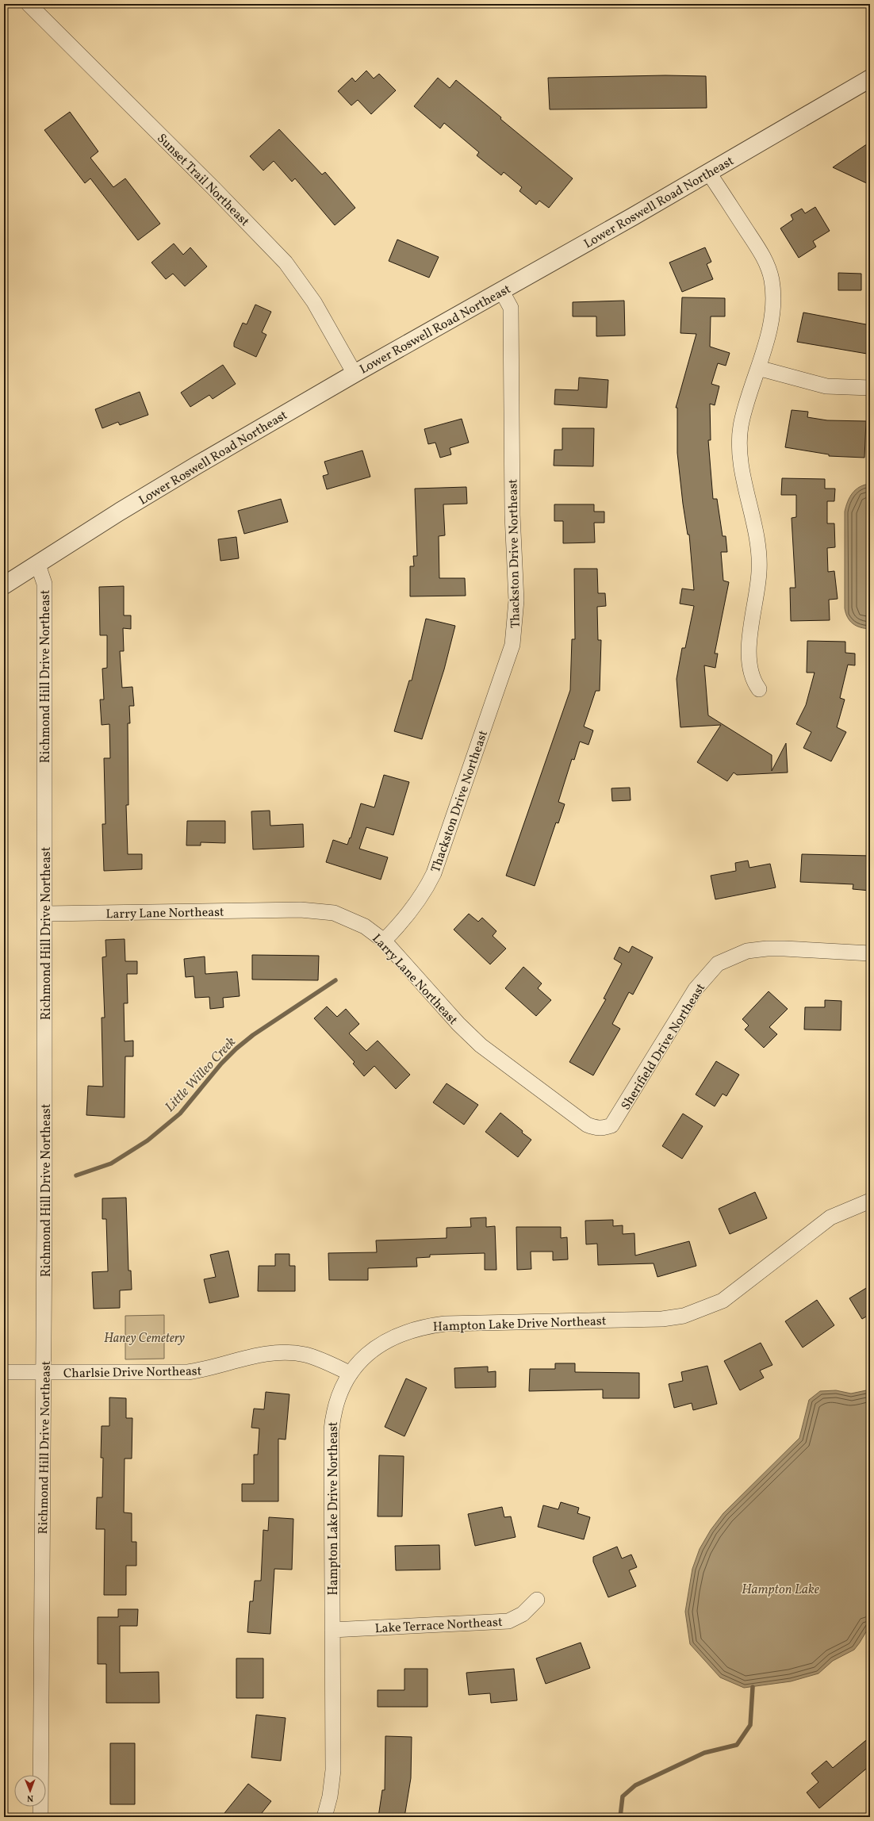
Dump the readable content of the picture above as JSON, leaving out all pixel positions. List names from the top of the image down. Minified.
{"streets":{"street":["Sunset Trail Northeast","Lower Roswell Road Northeast","Thackston Drive Northeast","Richmond Hill Drive Northeast","Larry Lane Northeast","Sherifield Drive Northeast","Hampton Lake Drive Northeast","Charlsie Drive Northeast","Lake Terrace Northeast"]},"crossings":[["Sunset Trail Northeast","Lower Roswell Road Northeast"],["Lower Roswell Road Northeast","Thackston Drive Northeast"],["Lower Roswell Road Northeast","Richmond Hill Drive Northeast"],["Thackston Drive Northeast","Larry Lane Northeast"],["Richmond Hill Drive Northeast","Larry Lane Northeast"],["Richmond Hill Drive Northeast","Charlsie Drive Northeast"],["Larry Lane Northeast","Sherifield Drive Northeast"],["Hampton Lake Drive Northeast","Charlsie Drive Northeast"],["Hampton Lake Drive Northeast","Lake Terrace Northeast"]],"water":["Little Willeo Creek","Hampton Lake"],"parks":["Haney Cemetery"],"north":"bottom"}
